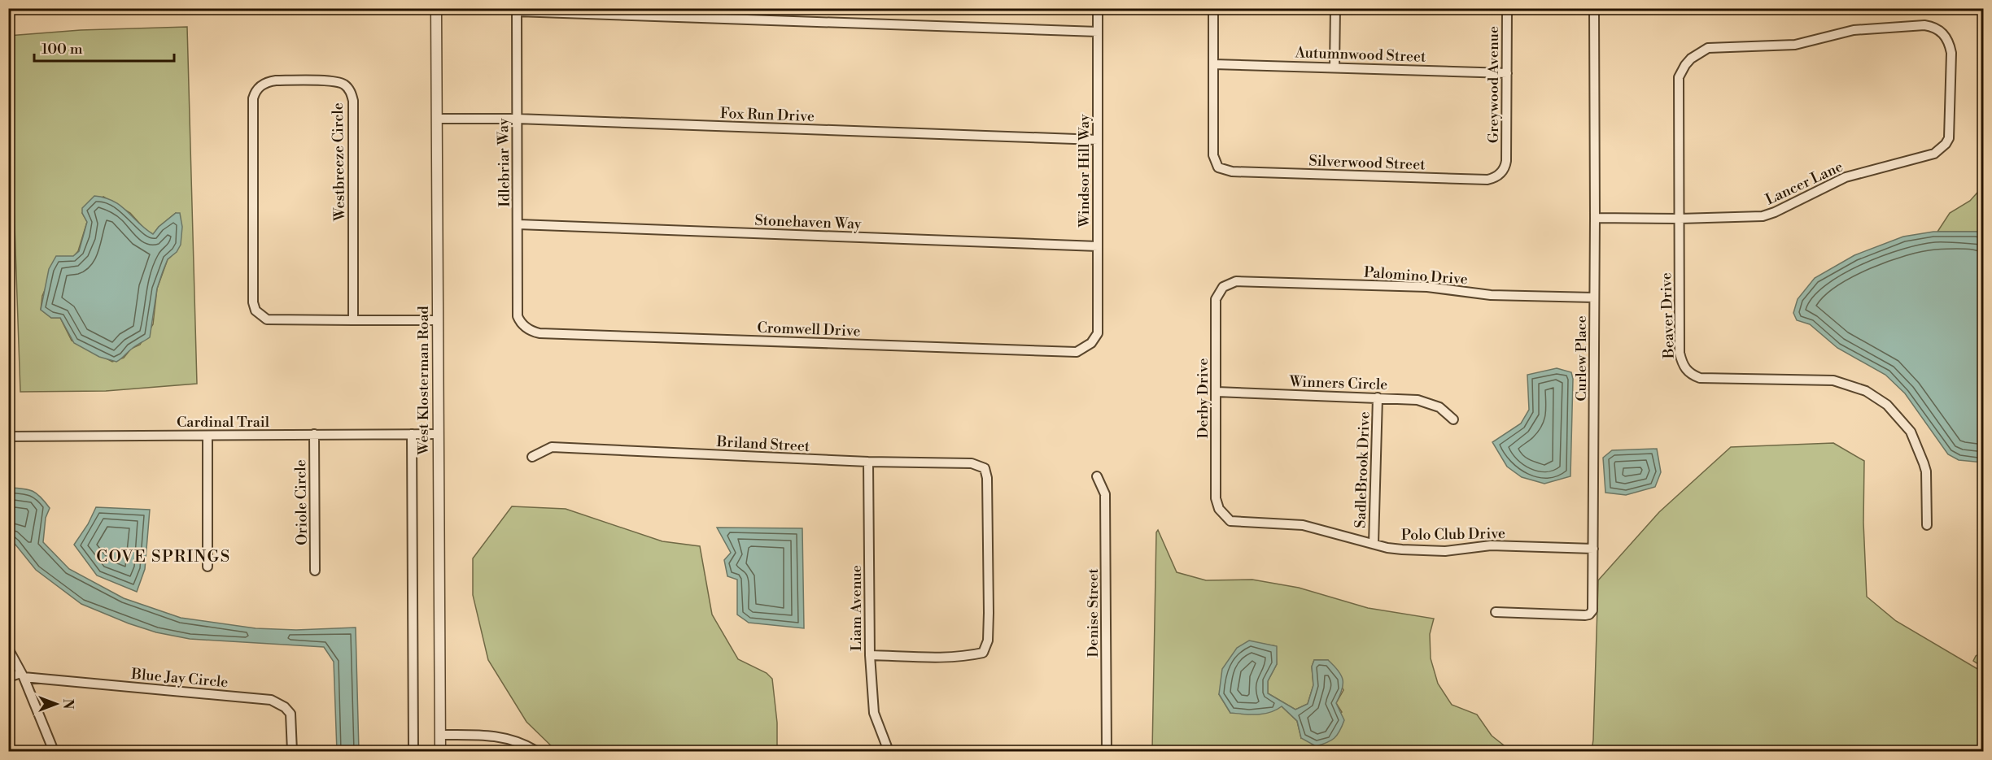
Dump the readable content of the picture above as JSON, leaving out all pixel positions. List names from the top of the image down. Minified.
{"streets":{"street":["Autumnwood Street","Greywood Avenue","Fox Run Drive","Westbreeze Circle","Idlebriar Way","Silverwood Street","Windsor Hill Way","Lancer Lane","Stonehaven Way","Palomino Drive","Beaver Drive","Cromwell Drive","Curlew Place","West Klosterman Road","Winners Circle","Derby Drive","Cardinal Trail","Briland Street","SadleBrook Drive","Oriole Circle","Polo Club Drive","Liam Avenue","Denise Street","Blue Jay Circle"]},"crossings":[["Autumnwood Street","Greywood Avenue"],["Autumnwood Street","Silverwood Street"],["Greywood Avenue","Silverwood Street"],["Fox Run Drive","Idlebriar Way"],["Fox Run Drive","Windsor Hill Way"],["Fox Run Drive","West Klosterman Road"],["Idlebriar Way","Stonehaven Way"],["Idlebriar Way","Cromwell Drive"],["Windsor Hill Way","Stonehaven Way"],["Windsor Hill Way","Cromwell Drive"],["Lancer Lane","Beaver Drive"],["Lancer Lane","Curlew Place"],["Palomino Drive","Curlew Place"],["Palomino Drive","Derby Drive"],["Curlew Place","Polo Club Drive"],["West Klosterman Road","Cardinal Trail"],["Winners Circle","Derby Drive"],["Winners Circle","SadleBrook Drive"],["Derby Drive","Polo Club Drive"],["Cardinal Trail","Oriole Circle"],["Briland Street","Liam Avenue"],["SadleBrook Drive","Polo Club Drive"]],"districts":["COVE SPRINGS"],"scale_bar":"100 m","north":"right"}
